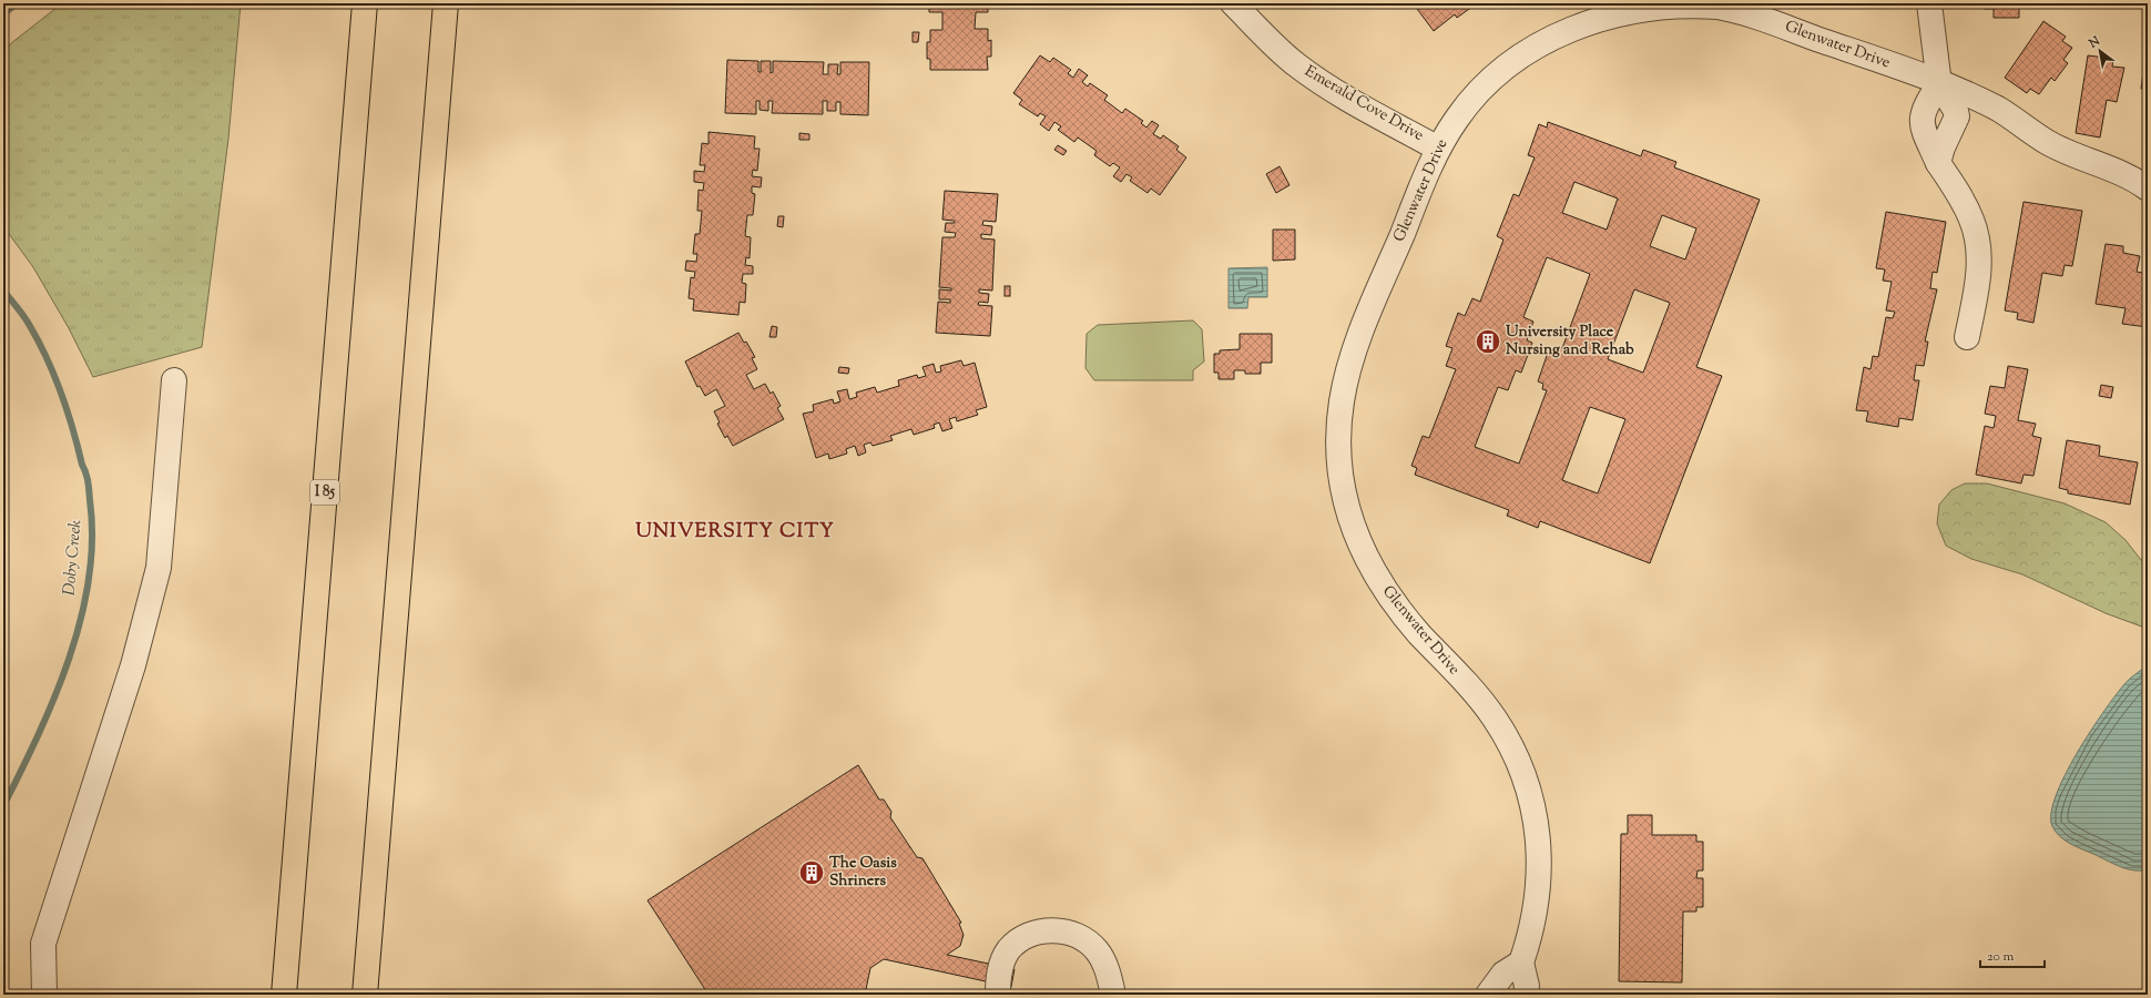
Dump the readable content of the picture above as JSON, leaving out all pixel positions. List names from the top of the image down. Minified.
{"streets":{"highway":["I 85"],"street":["Glenwater Drive","Emerald Cove Drive"]},"crossings":[["Glenwater Drive","Emerald Cove Drive"]],"districts":["UNIVERSITY CITY"],"water":["Doby Creek"],"places":{"building":["University Place Nursing and Rehab","The Oasis Shriners"]},"scale_bar":"20 m","north":"top left"}
